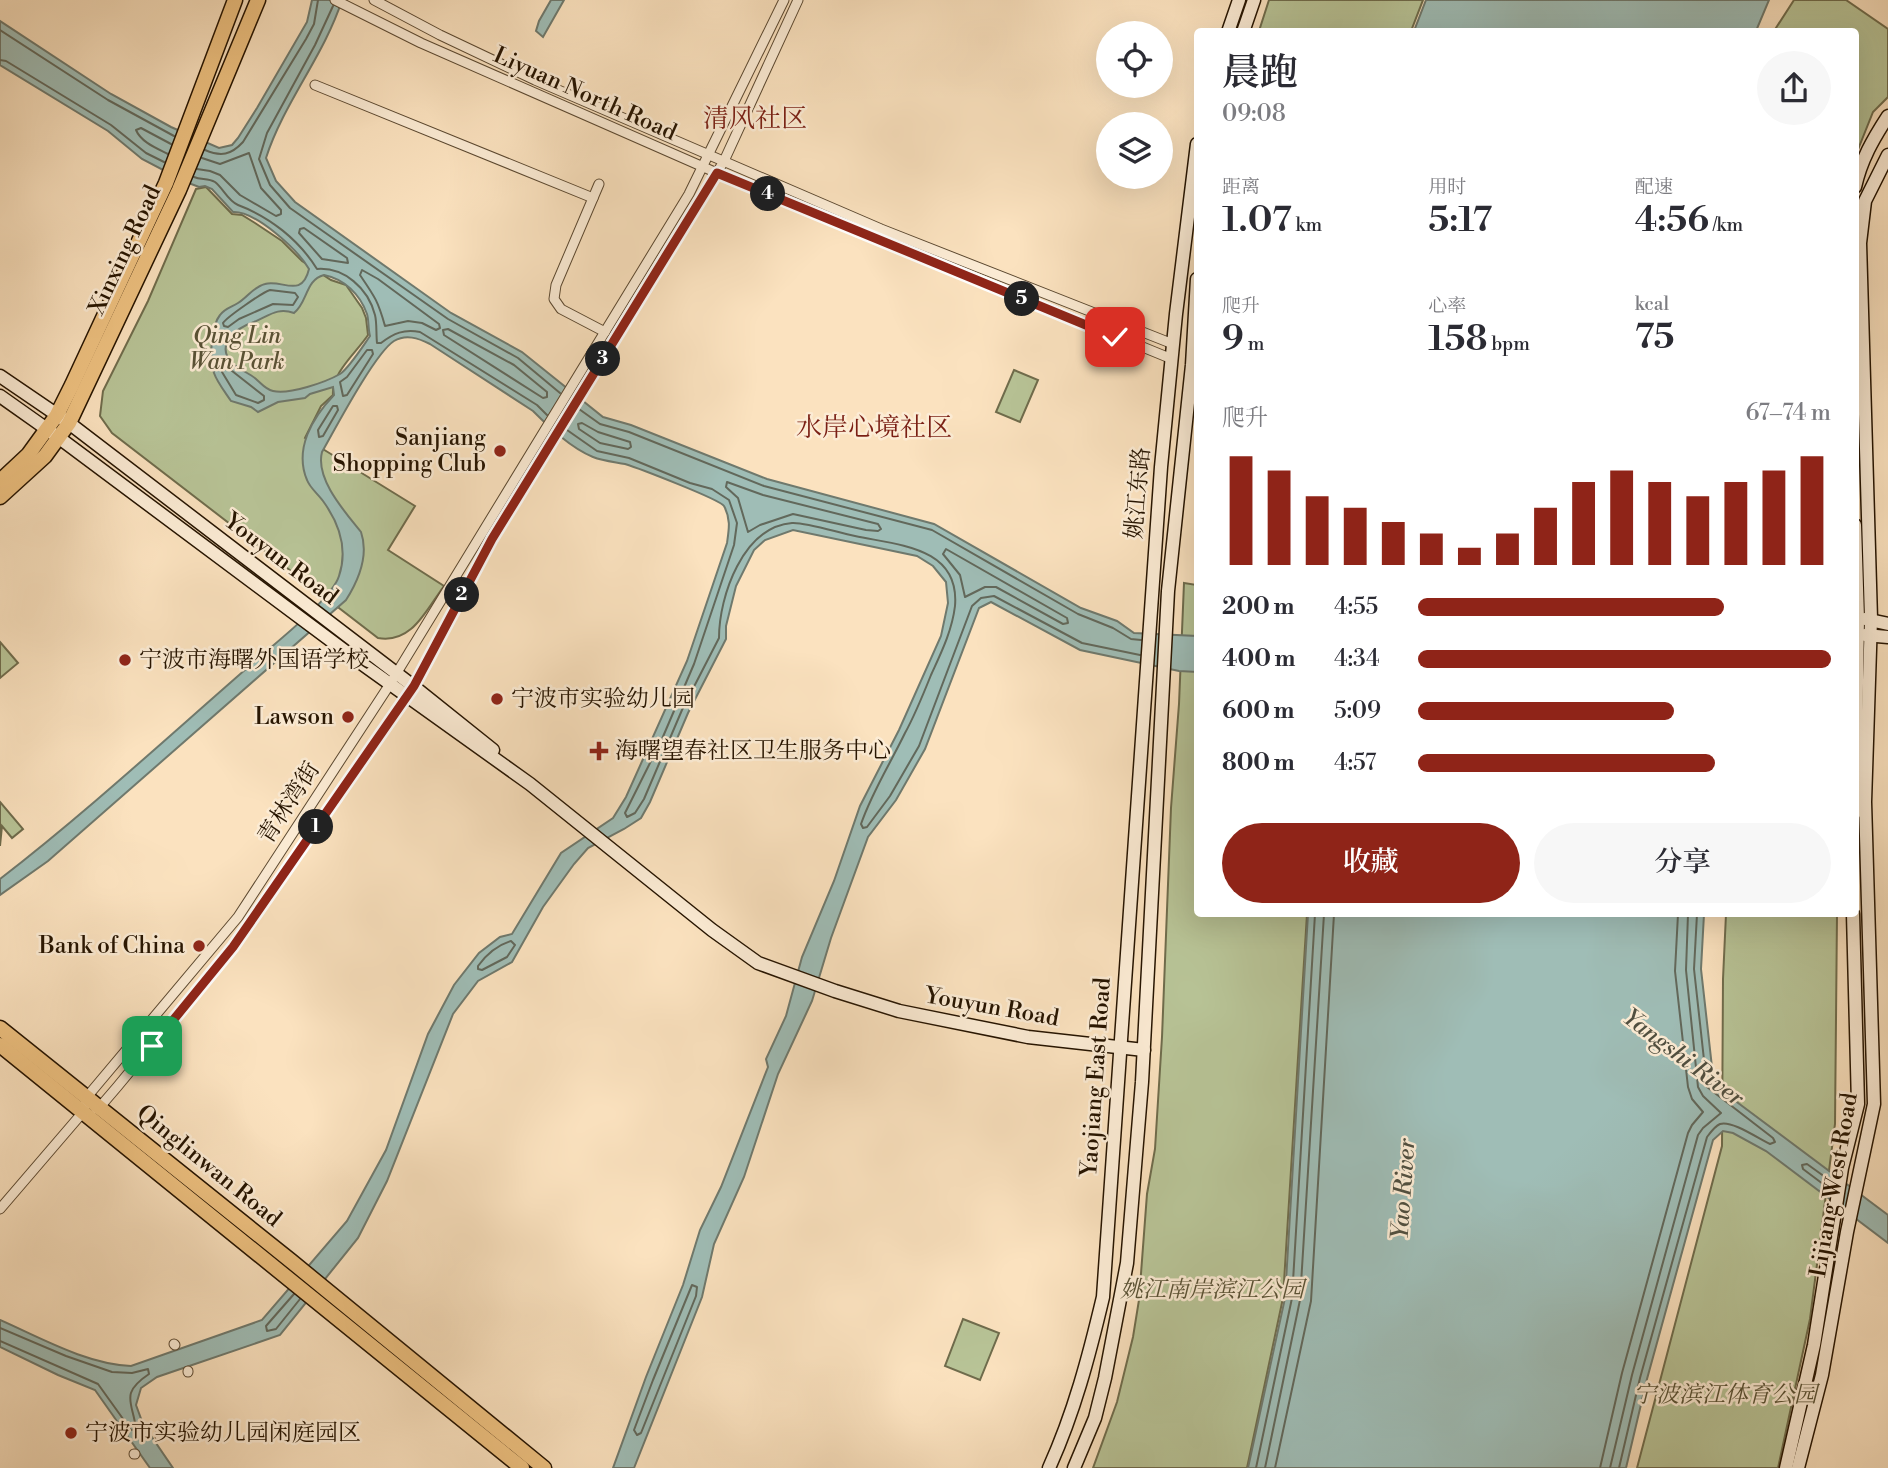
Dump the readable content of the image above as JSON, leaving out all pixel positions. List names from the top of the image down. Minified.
{"streets":{"main road":["Xinxing Road","姚江东路","Youyun Road","Yaojiang East Road","Qinglinwan Road","Lijiang West Road"],"street":["Liyuan North Road","青林湾街"]},"crossings":[["Liyuan North Road","姚江东路"],["Liyuan North Road","青林湾街"],["Xinxing Road","Youyun Road"],["姚江东路","Yaojiang East Road"],["Youyun Road","青林湾街"],["Youyun Road","Yaojiang East Road"],["青林湾街","Qinglinwan Road"]],"districts":["清风社区","水岸心境社区"],"water":["Yangshi River","Yao River"],"parks":["Qing Lin Wan Park","姚江南岸滨江公园","宁波滨江体育公园"],"places":{"other":["Sanjiang Shopping Club","宁波市海曙外国语学校","宁波市实验幼儿园","Lawson","Bank of China","宁波市实验幼儿园闲庭园区"],"health":["海曙望春社区卫生服务中心"]},"page":{"heading":["晨跑","09:08"],"stats":[["距离","1.07 km"],["用时","5:17"],["配速","4:56 /km"],["爬升","9 m"],["心率","158 bpm"],["kcal","75"]],"pins":["4","5","3","2","1"],"chart":["爬升","67–74 m"],"list":[{"name":"200 m","note":"4:55"},{"name":"400 m","note":"4:34"},{"name":"600 m","note":"5:09"},{"name":"800 m","note":"4:57"}],"buttons":["收藏","分享"]}}
